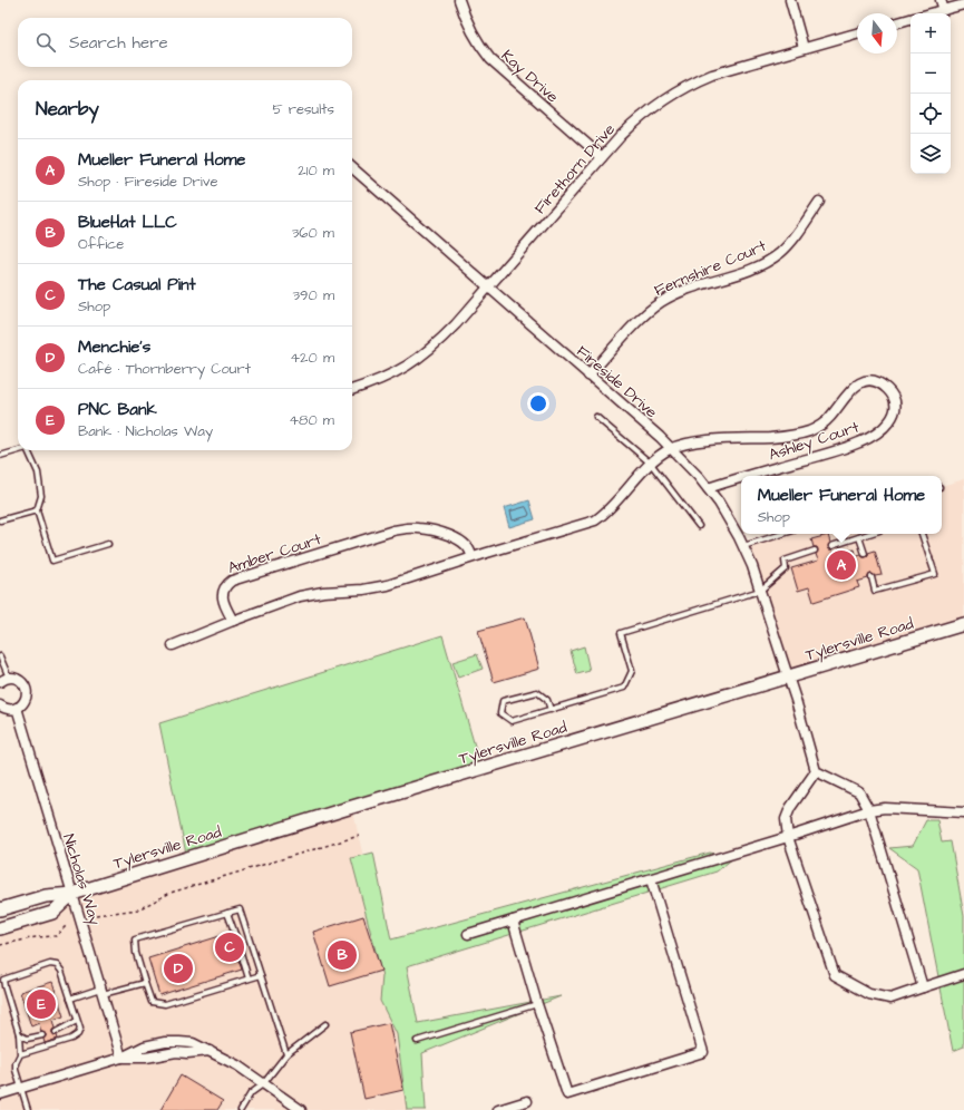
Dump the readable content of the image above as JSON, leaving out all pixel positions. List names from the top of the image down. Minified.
{"streets":{"main road":["Tylersville Road"],"street":["Kay Drive","Firethorn Drive","Fernshire Court","Fireside Drive","Ashley Court","Amber Court","Nicholas Way"]},"crossings":[["Kay Drive","Firethorn Drive"],["Firethorn Drive","Fireside Drive"],["Fernshire Court","Fireside Drive"],["Fireside Drive","Ashley Court"],["Fireside Drive","Tylersville Road"],["Tylersville Road","Nicholas Way"]],"north":"bottom","page":{"map_buttons":["+","−"],"search":"Search here","heading":["Nearby","5 results"],"list":[{"mark":"A","name":"Mueller Funeral Home","note":"Shop · Fireside Drive","value":"210 m"},{"mark":"B","name":"BlueHat LLC","note":"Office","value":"360 m"},{"mark":"C","name":"The Casual Pint","note":"Shop","value":"390 m"},{"mark":"D","name":"Menchie’s","note":"Café · Thornberry Court","value":"420 m"},{"mark":"E","name":"PNC Bank","note":"Bank · Nicholas Way","value":"480 m"}],"popup":["Mueller Funeral Home","Shop"],"pins":["A","C","B","D","E"]}}
